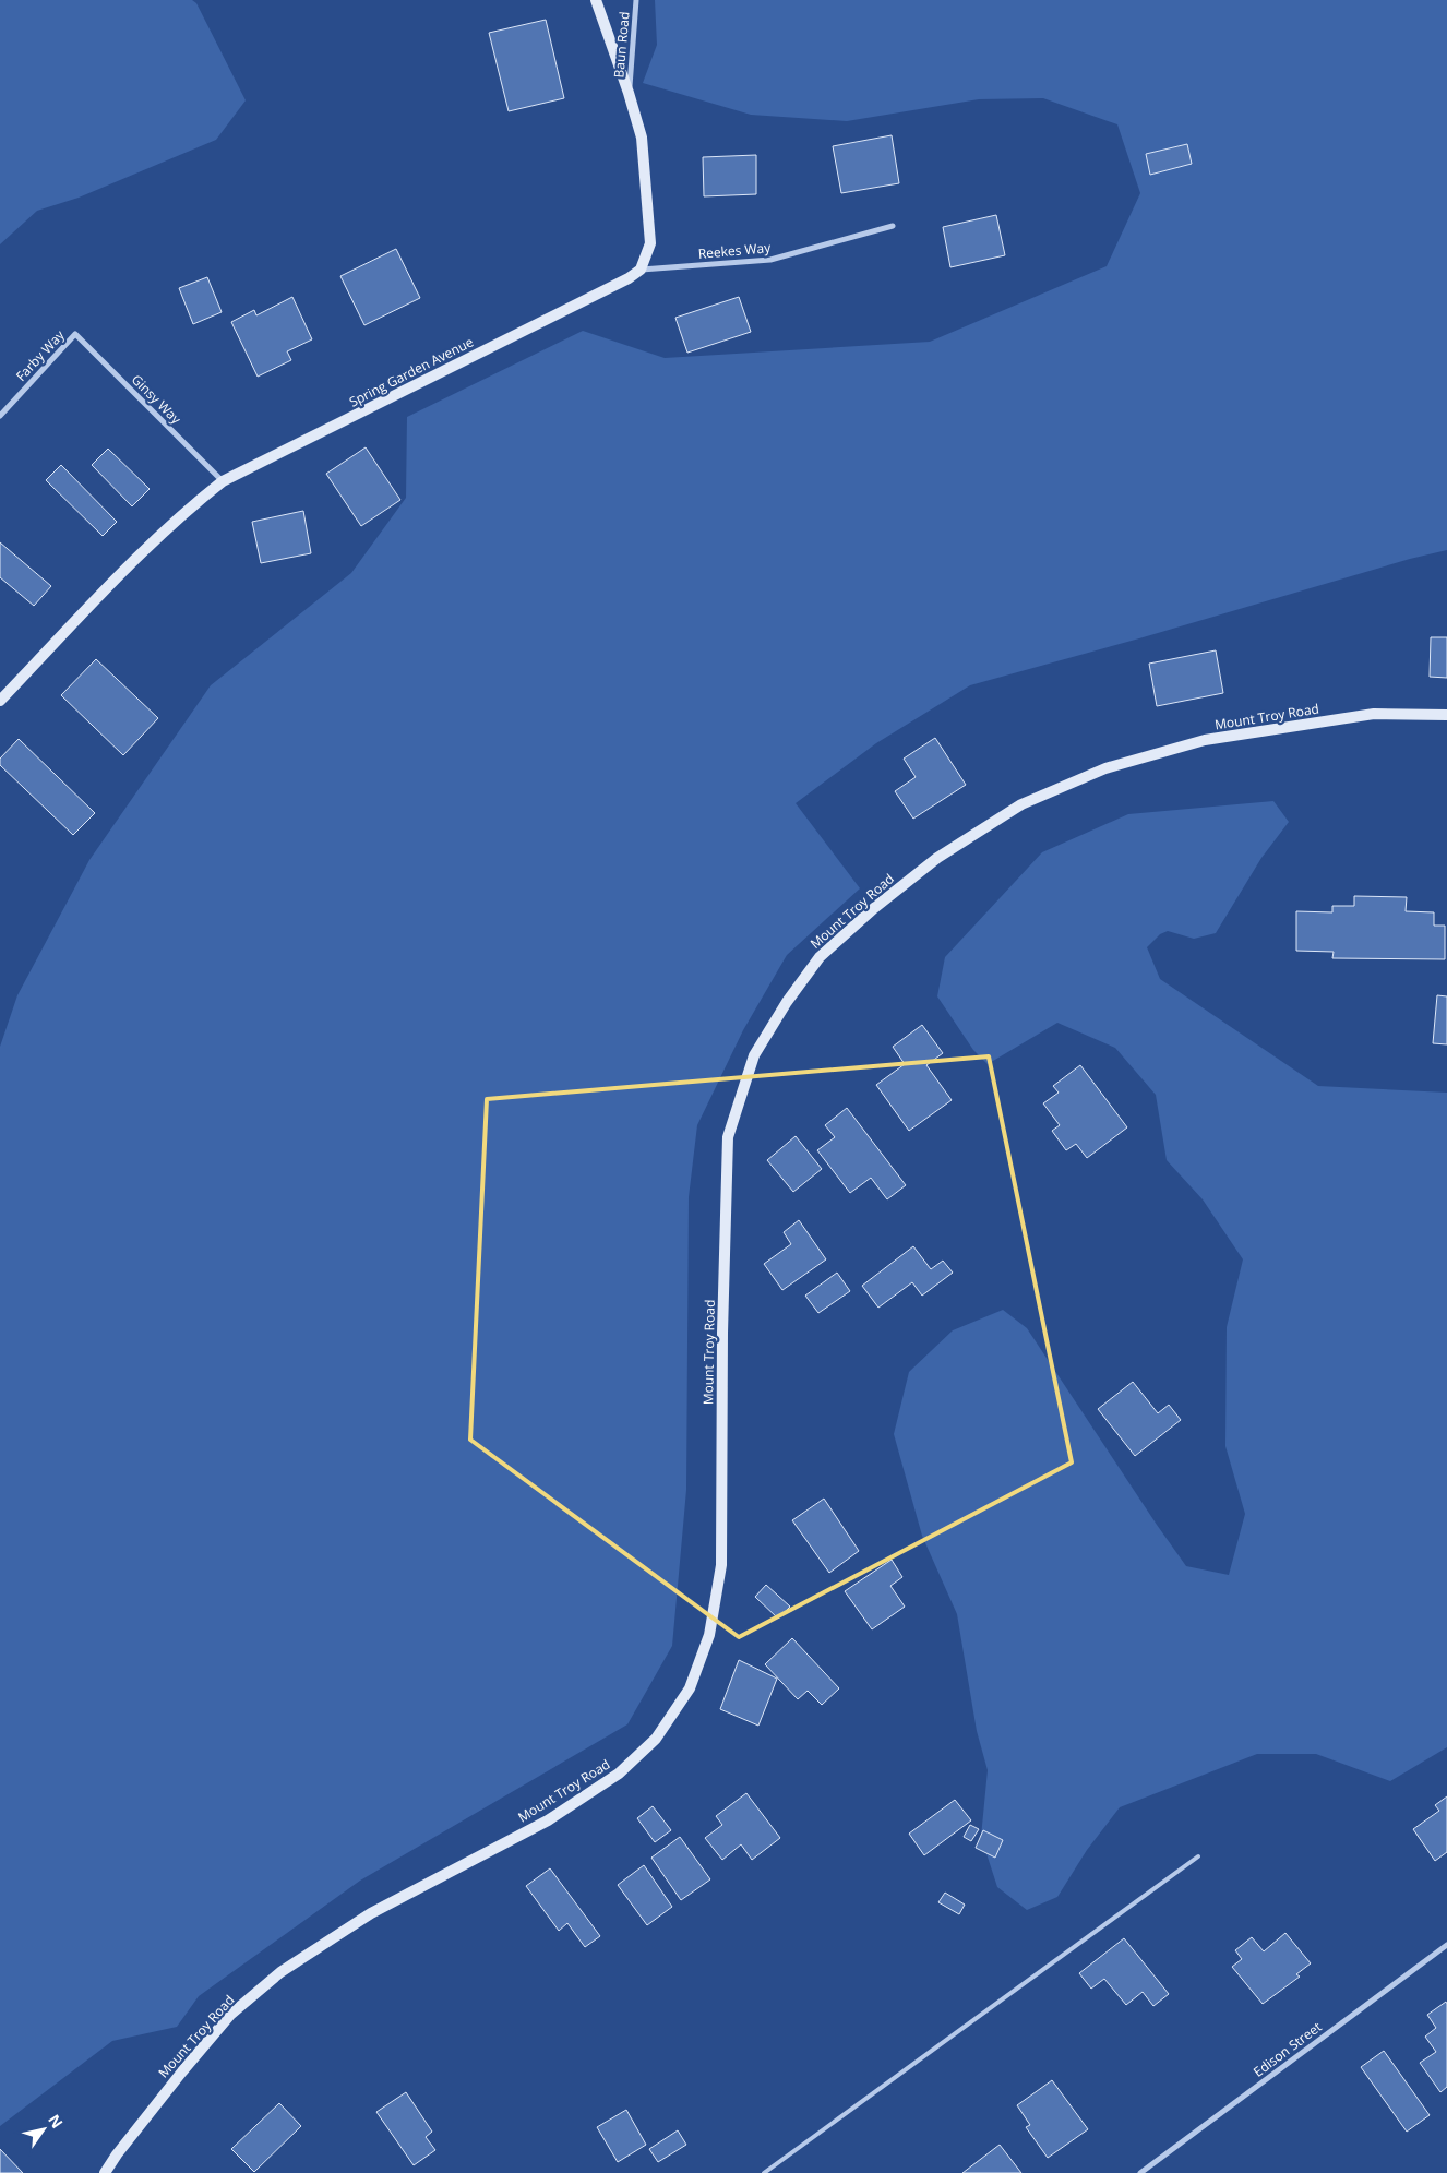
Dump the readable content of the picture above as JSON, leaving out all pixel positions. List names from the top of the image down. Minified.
{"streets":{"street":["Baun Road","Reekes Way","Farby Way","Spring Garden Avenue","Ginsy Way","Mount Troy Road","Edison Street"]},"crossings":[["Reekes Way","Spring Garden Avenue"],["Farby Way","Ginsy Way"],["Spring Garden Avenue","Ginsy Way"]],"north":"top right"}
